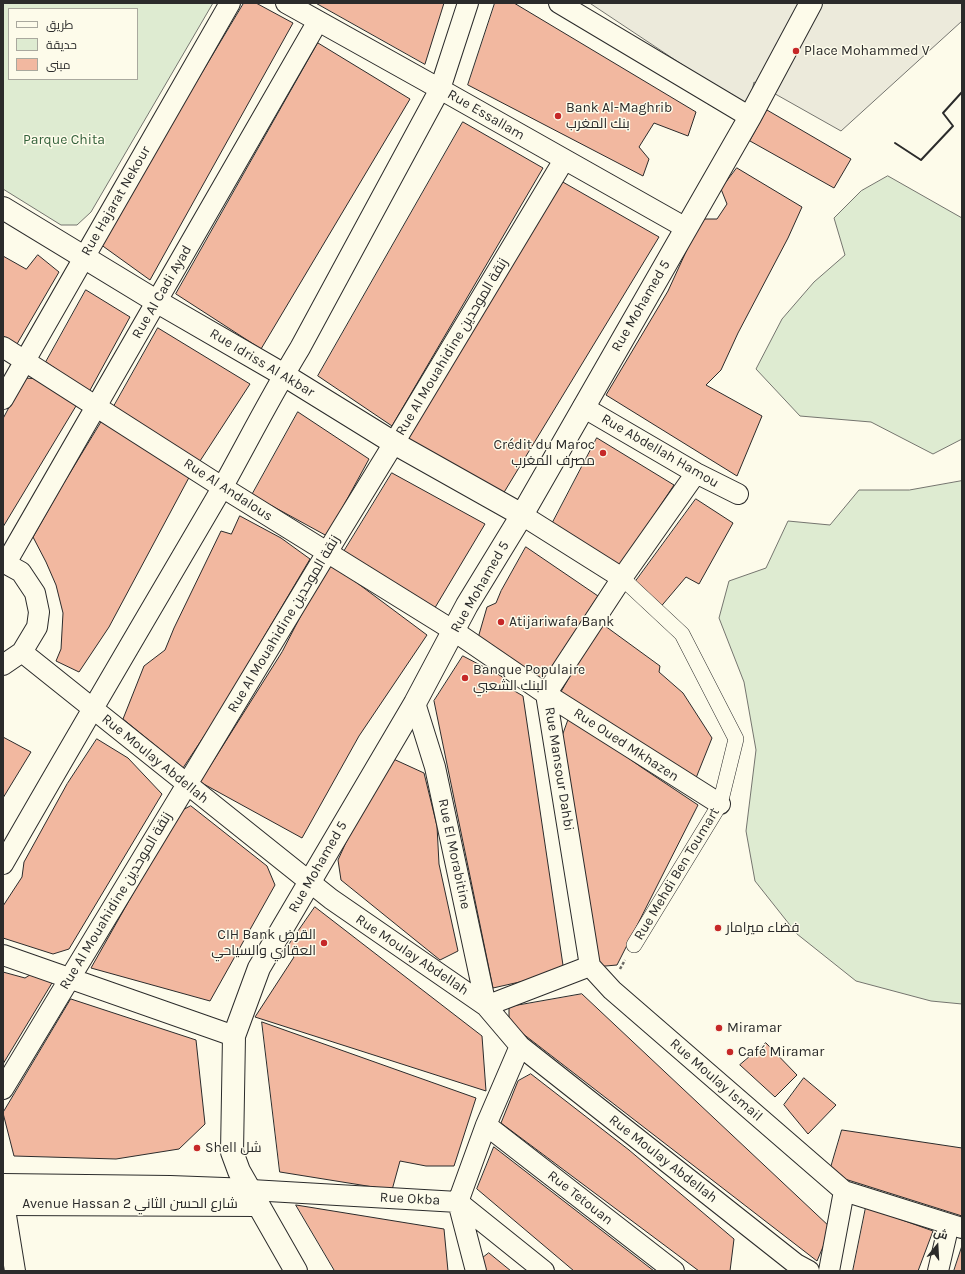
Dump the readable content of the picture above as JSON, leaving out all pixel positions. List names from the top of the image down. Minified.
{"streets":{"street":["Rue Essallam","Rue Hajarat Nekour","Rue Al Cadi Ayad","Rue Mohamed 5","Rue Al Mouahidine زنقة الموحدين","Rue Idriss Al Akbar","Rue Abdellah Hamou","Rue Al Andalous","Rue Oued Mkhazen","Rue Moulay Abdellah","Rue Mansour Dahbi","Rue El Morabitine","Rue Mehdi Ben Toumart","Rue Moulay Ismail","Rue Tetouan","Rue Okba","Avenue Hassan 2 شارع الحسن الثاني"]},"crossings":[["Rue Essallam","Rue Al Cadi Ayad"],["Rue Essallam","Rue Mohamed 5"],["Rue Essallam","Rue Al Mouahidine زنقة الموحدين"],["Rue Hajarat Nekour","Rue Idriss Al Akbar"],["Rue Hajarat Nekour","Rue Al Andalous"],["Rue Al Cadi Ayad","Rue Idriss Al Akbar"],["Rue Al Cadi Ayad","Rue Al Andalous"],["Rue Mohamed 5","Rue Idriss Al Akbar"],["Rue Mohamed 5","Rue Abdellah Hamou"],["Rue Mohamed 5","Rue Al Andalous"],["Rue Mohamed 5","Rue Oued Mkhazen"],["Rue Mohamed 5","Rue Moulay Abdellah"],["Rue Mohamed 5","Rue El Morabitine"],["Rue Mohamed 5","Rue Mehdi Ben Toumart"],["Rue Mohamed 5","Rue Okba"],["Rue Mohamed 5","Avenue Hassan 2 شارع الحسن الثاني"],["Rue Al Mouahidine زنقة الموحدين","Rue Idriss Al Akbar"],["Rue Al Mouahidine زنقة الموحدين","Rue Al Andalous"],["Rue Al Mouahidine زنقة الموحدين","Rue Moulay Abdellah"],["Rue Idriss Al Akbar","Rue Mehdi Ben Toumart"],["Rue Abdellah Hamou","Rue Mansour Dahbi"],["Rue Al Andalous","Rue Oued Mkhazen"],["Rue Oued Mkhazen","Rue Mansour Dahbi"],["Rue Oued Mkhazen","Rue Mehdi Ben Toumart"],["Rue Moulay Abdellah","Rue El Morabitine"],["Rue Mansour Dahbi","Rue Mehdi Ben Toumart"],["Rue Mansour Dahbi","Rue Moulay Ismail"],["Rue Okba","Avenue Hassan 2 شارع الحسن الثاني"]],"parks":["Parque Chita"],"places":["Place Mohammed V","Bank Al-Maghrib بنك المغرب","Crédit du Maroc مصرف المغرب","Atijariwafa Bank","Banque Populaire البنك الشعبي","فضاء ميرامار","CIH Bank القرض العقاري والسياحي","Miramar","Café Miramar","Shell شل"],"legend":["طريق","حديقة","مبنى"],"north":"top"}
